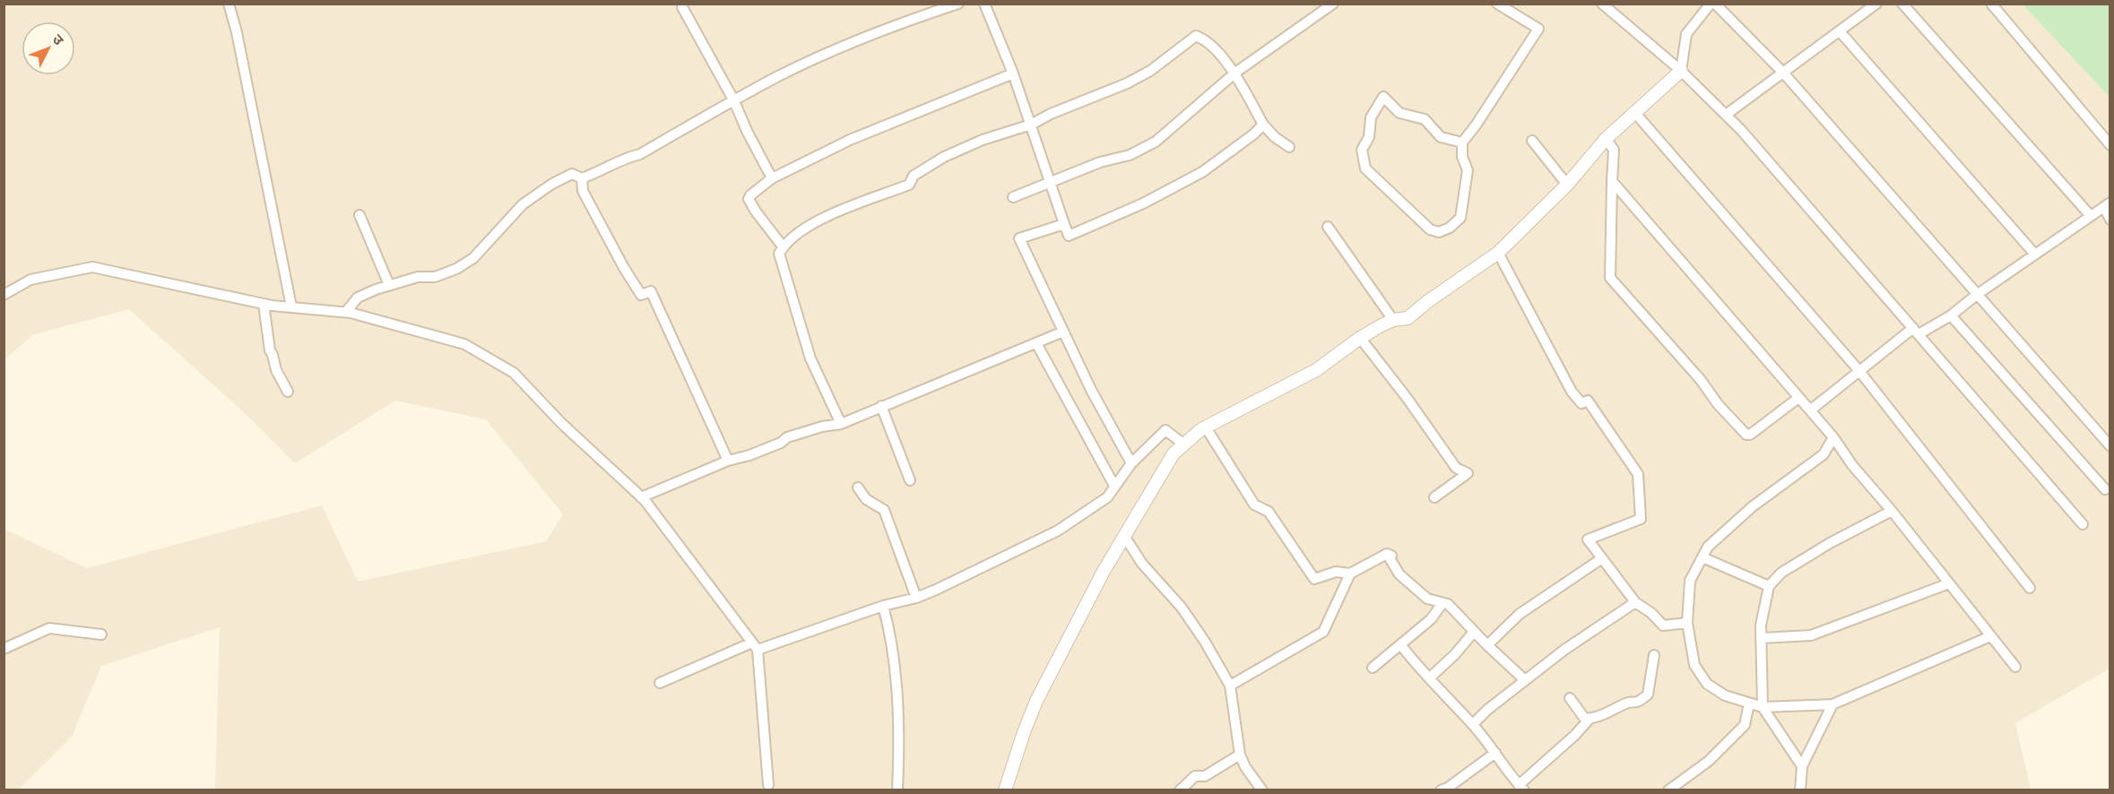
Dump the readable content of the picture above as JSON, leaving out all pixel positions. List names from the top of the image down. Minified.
{"north":"top right"}
